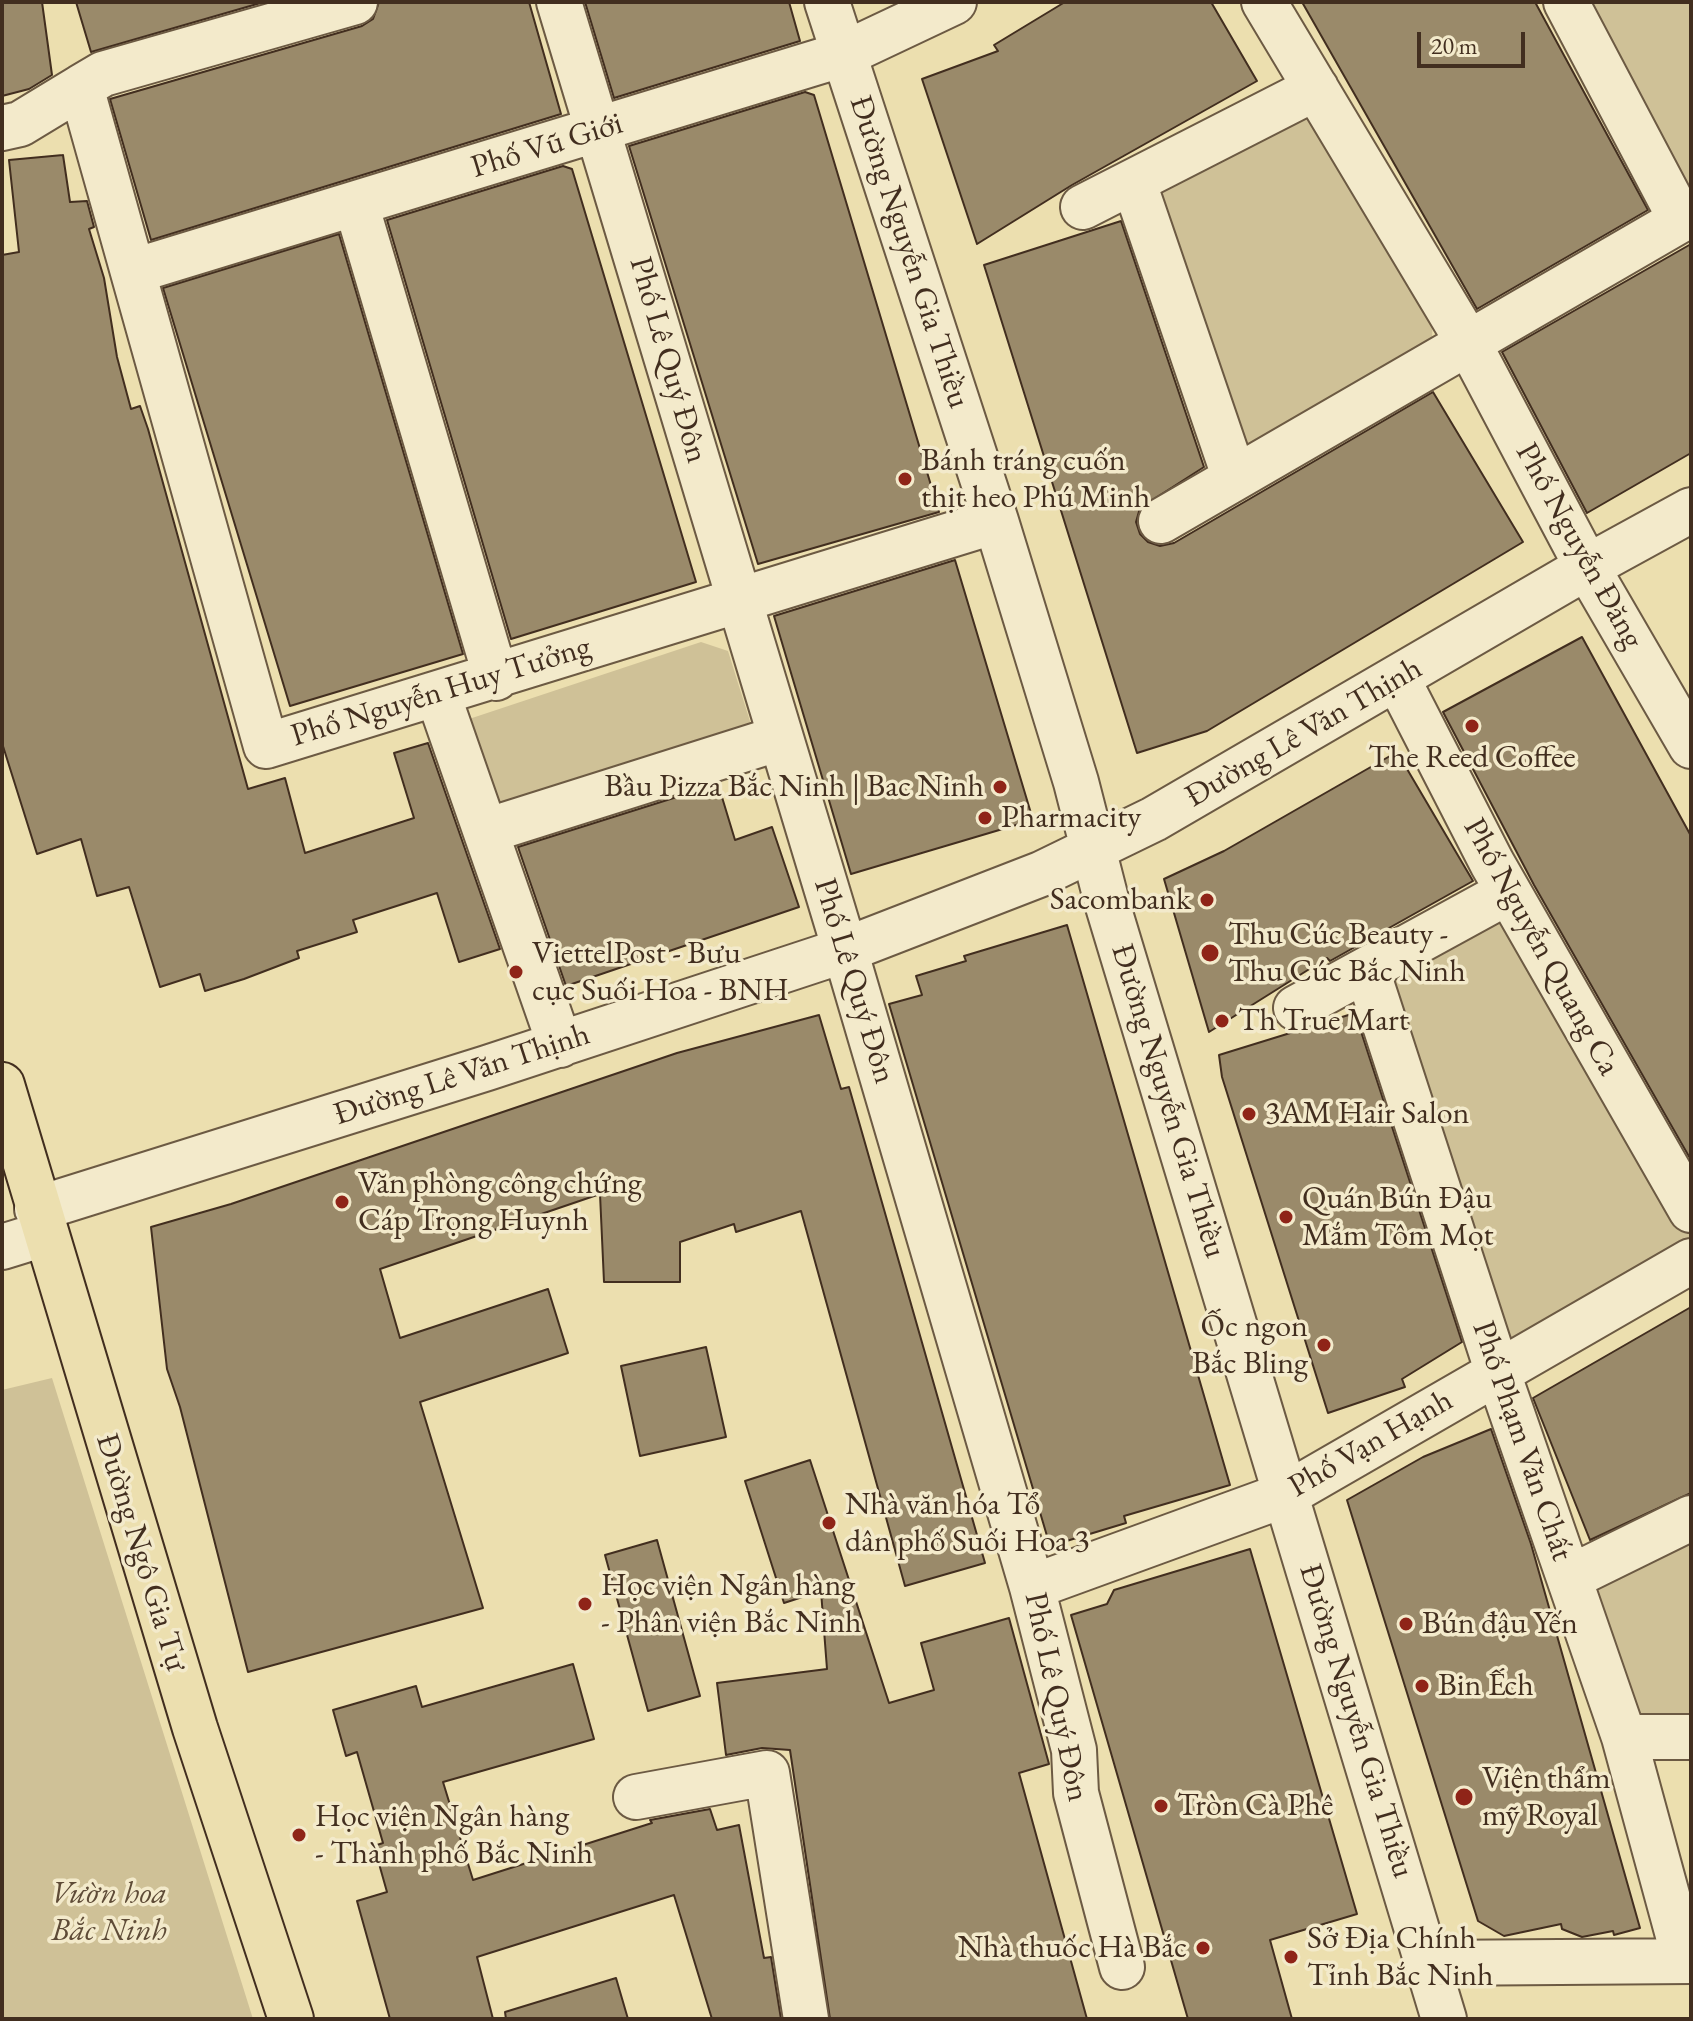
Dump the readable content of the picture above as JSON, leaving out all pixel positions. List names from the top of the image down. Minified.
{"streets":{"main road":["Đường Ngô Gia Tự"],"street":["Phố Vũ Giới","Đường Nguyễn Gia Thiều","Phố Lê Quý Đôn","Phố Nguyễn Đăng","Phố Nguyễn Huy Tưởng","Đường Lê Văn Thịnh","Phố Nguyễn Quang Ca","Phố Phạm Văn Chất","Phố Vạn Hạnh"]},"crossings":[["Phố Vũ Giới","Đường Nguyễn Gia Thiều"],["Phố Vũ Giới","Phố Lê Quý Đôn"],["Phố Vũ Giới","Phố Nguyễn Huy Tưởng"],["Đường Nguyễn Gia Thiều","Phố Nguyễn Huy Tưởng"],["Đường Nguyễn Gia Thiều","Đường Lê Văn Thịnh"],["Đường Nguyễn Gia Thiều","Phố Vạn Hạnh"],["Phố Lê Quý Đôn","Phố Nguyễn Huy Tưởng"],["Phố Lê Quý Đôn","Đường Lê Văn Thịnh"],["Phố Lê Quý Đôn","Phố Vạn Hạnh"],["Phố Nguyễn Đăng","Đường Lê Văn Thịnh"],["Đường Lê Văn Thịnh","Phố Nguyễn Quang Ca"],["Đường Lê Văn Thịnh","Đường Ngô Gia Tự"],["Phố Phạm Văn Chất","Phố Vạn Hạnh"]],"parks":["Vườn hoa Bắc Ninh"],"places":["Bánh tráng cuốn thịt heo Phú Minh","The Reed Coffee","Bầu Pizza Bắc Ninh | Bac Ninh","Pharmacity","Sacombank","Thu Cúc Beauty - Thu Cúc Bắc Ninh","ViettelPost - Bưu cục Suối Hoa - BNH","Th True Mart","3AM Hair Salon","Văn phòng công chứng Cáp Trọng Huynh","Quán Bún Đậu Mắm Tôm Mọt","Ốc ngon Bắc Bling","Nhà văn hóa Tổ dân phố Suối Hoa 3","Học viện Ngân hàng - Phân viện Bắc Ninh","Bún đậu Yến","Bin Ếch","Viện thẩm mỹ Royal","Tròn Cà Phê","Học viện Ngân hàng - Thành phố Bắc Ninh","Nhà thuốc Hà Bắc","Sở Địa Chính Tỉnh Bắc Ninh"],"scale_bar":"20 m"}
